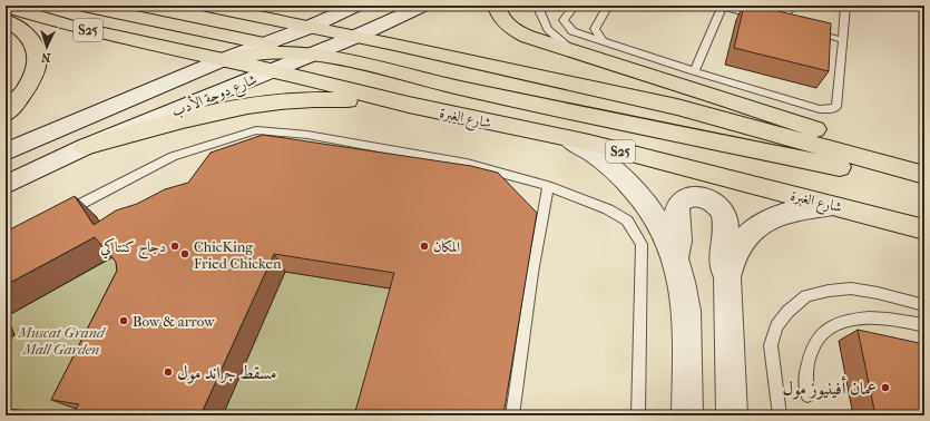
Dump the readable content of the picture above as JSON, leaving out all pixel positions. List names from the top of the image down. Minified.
{"streets":{"main road":["S25","شارع دوحة الأدب","شارع الغبرة"]},"crossings":[["شارع دوحة الأدب","شارع الغبرة"]],"parks":["Muscat Grand Mall Garden"],"places":["دجاج كنتاكي","المكان","ChicKing Fried Chicken","Bow & arrow","مسقط جراند مول","عمان أفينيوز مول"],"north":"bottom"}
